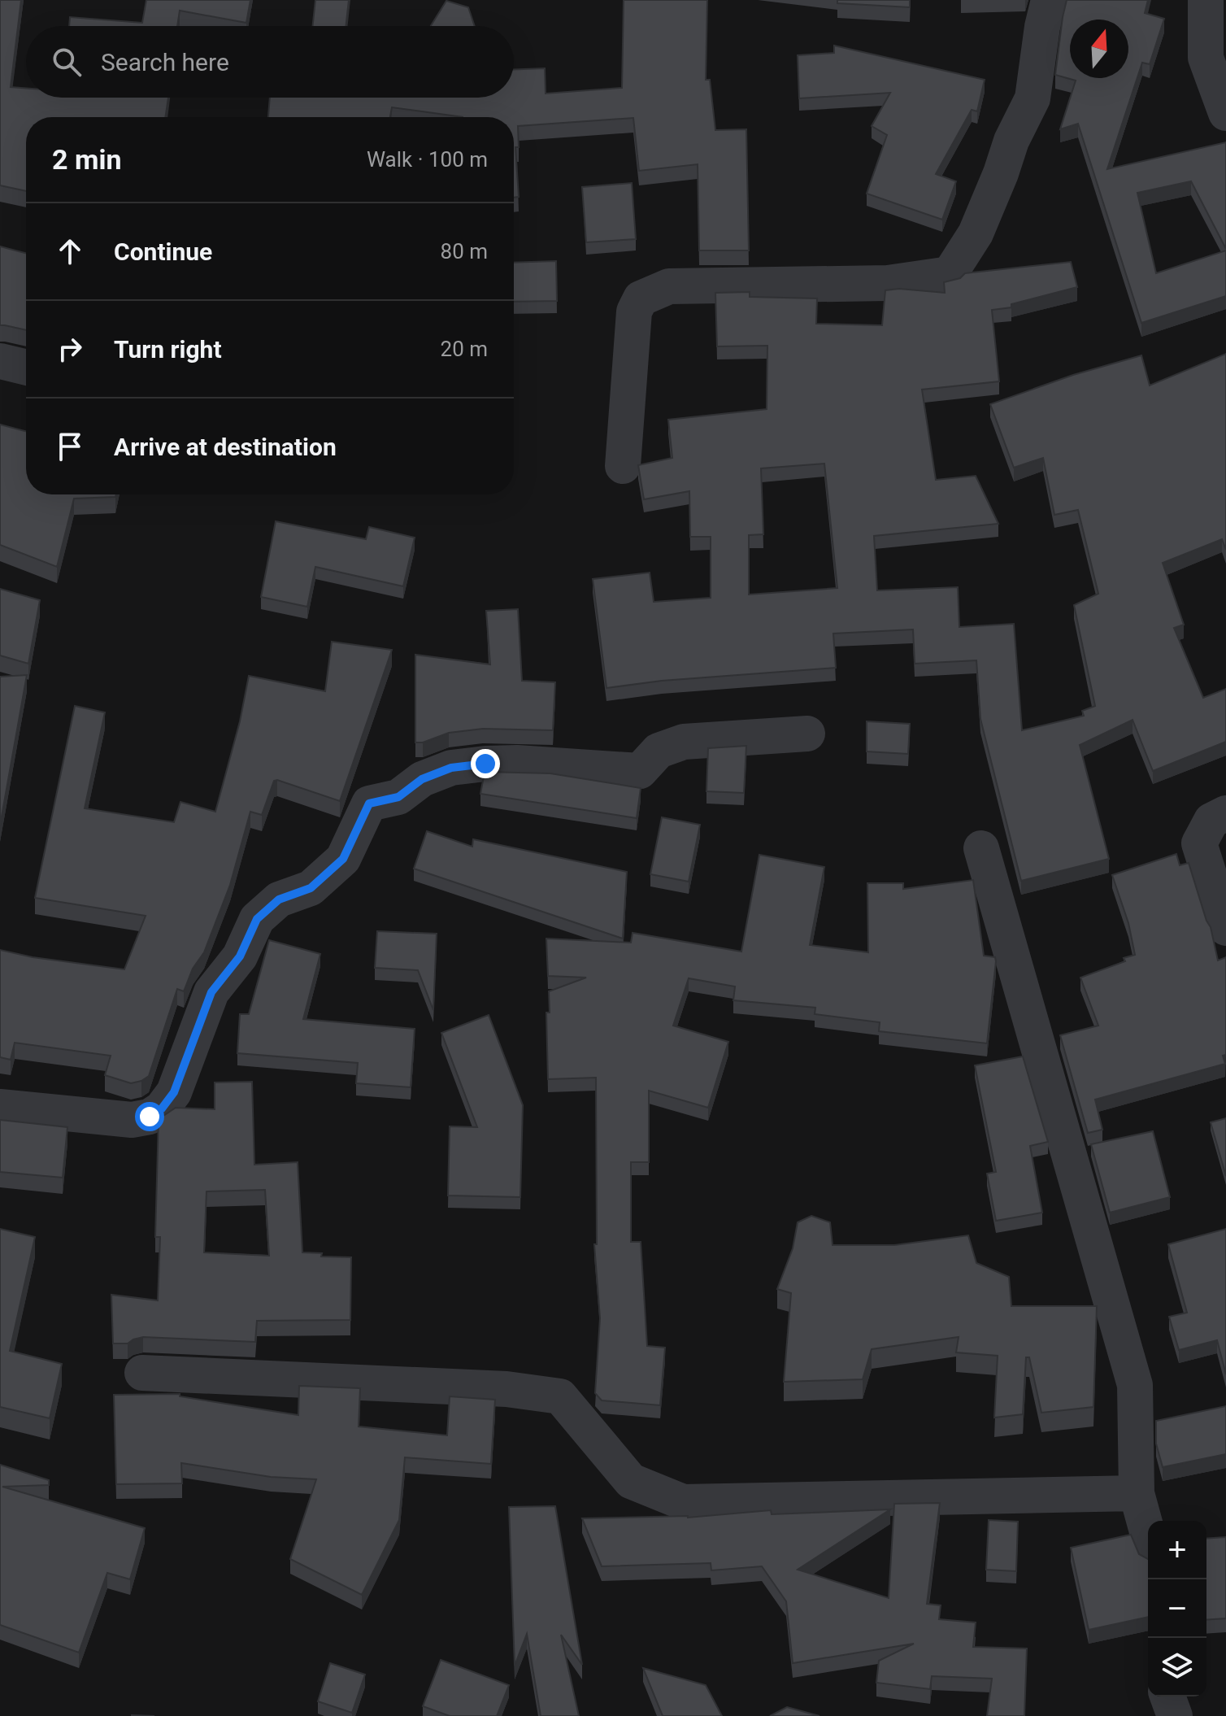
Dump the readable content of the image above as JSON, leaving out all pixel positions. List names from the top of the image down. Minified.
{"north":"top","page":{"search":"Search here","heading":["2 min","Walk · 100 m"],"list":[["Continue","80 m"],["Turn right","20 m"],"Arrive at destination"],"map_buttons":["+","−"]}}
